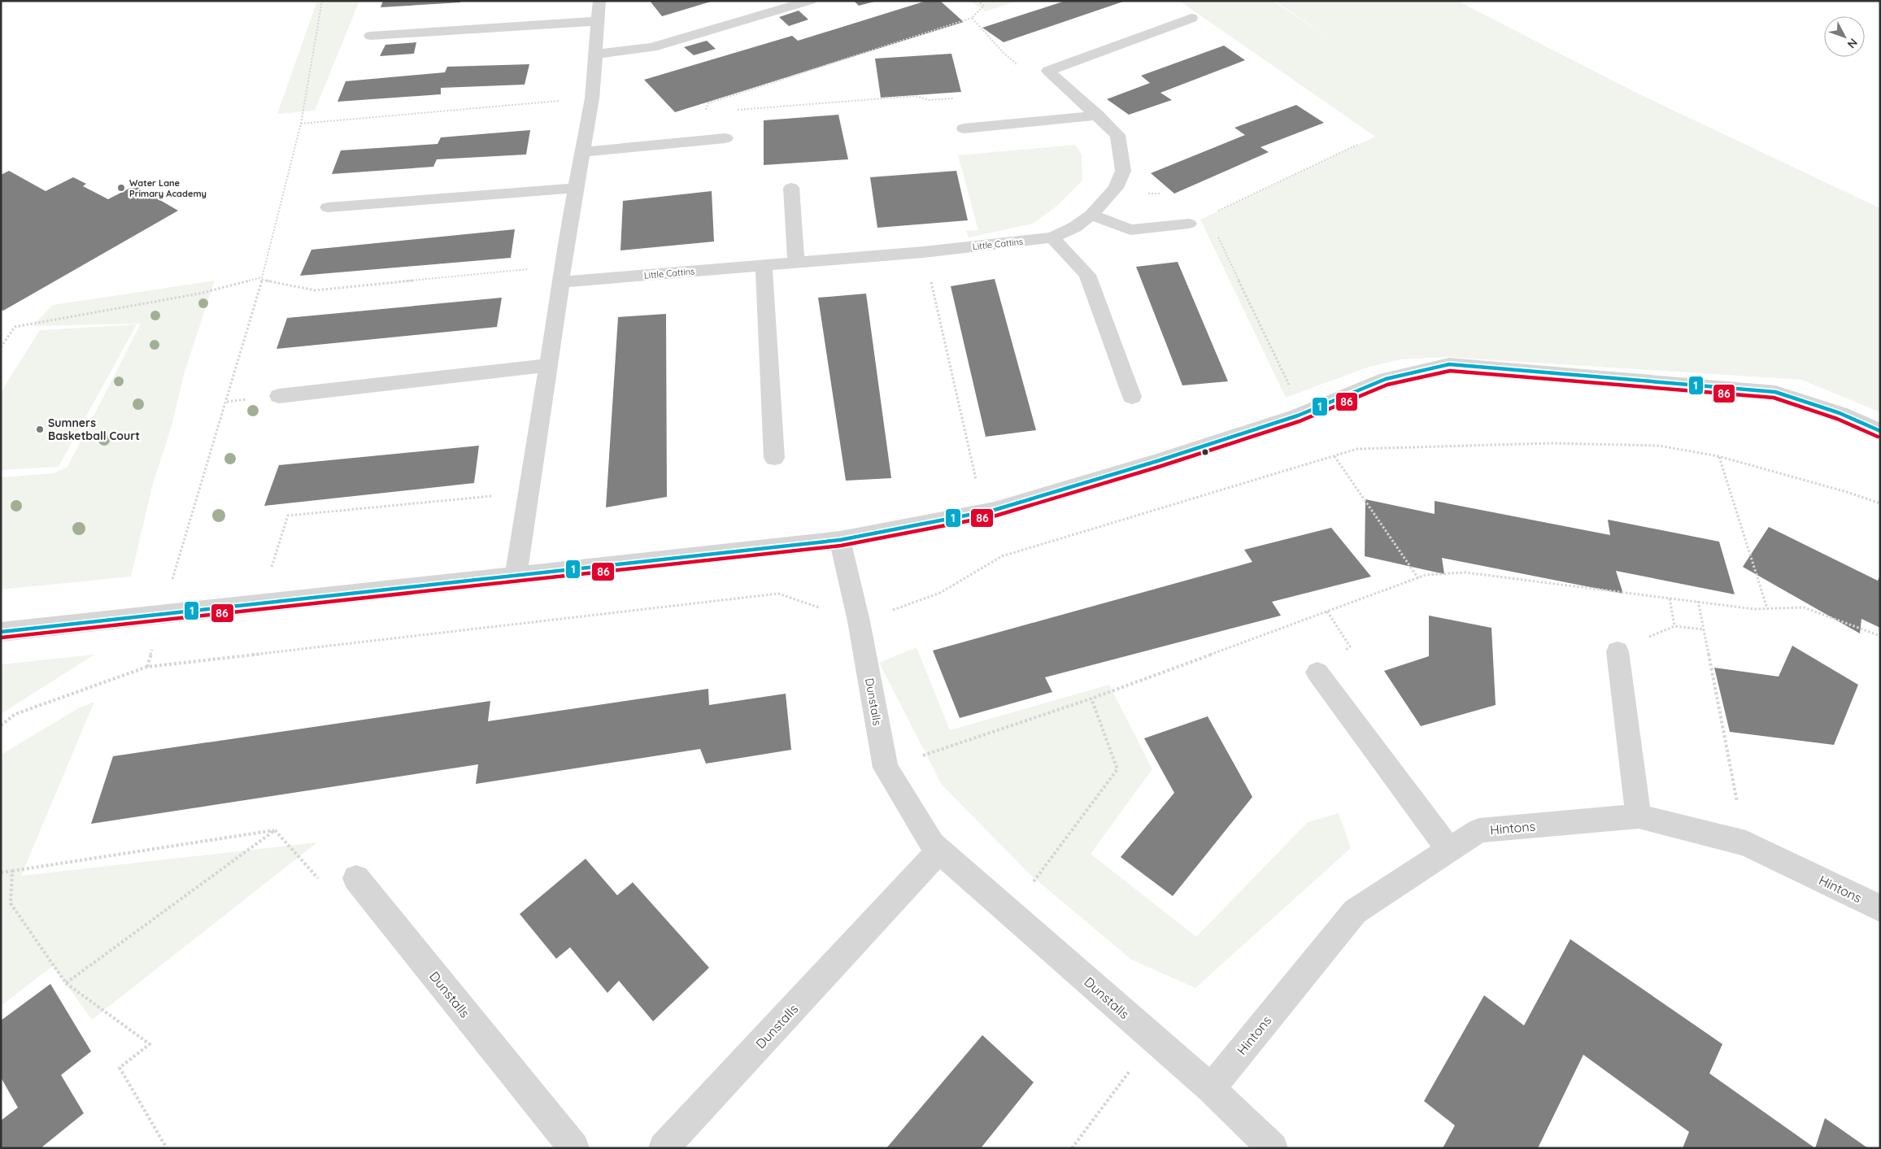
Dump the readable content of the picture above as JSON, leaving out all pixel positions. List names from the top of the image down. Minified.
{"streets":{"street":["Little Cattins","Dunstalls","Hintons"]},"crossings":[["Dunstalls","Hintons"]],"places":["Water Lane Primary Academy","Sumners Basketball Court"],"lines":["transit line 1","transit line 86"],"north":"bottom right"}
